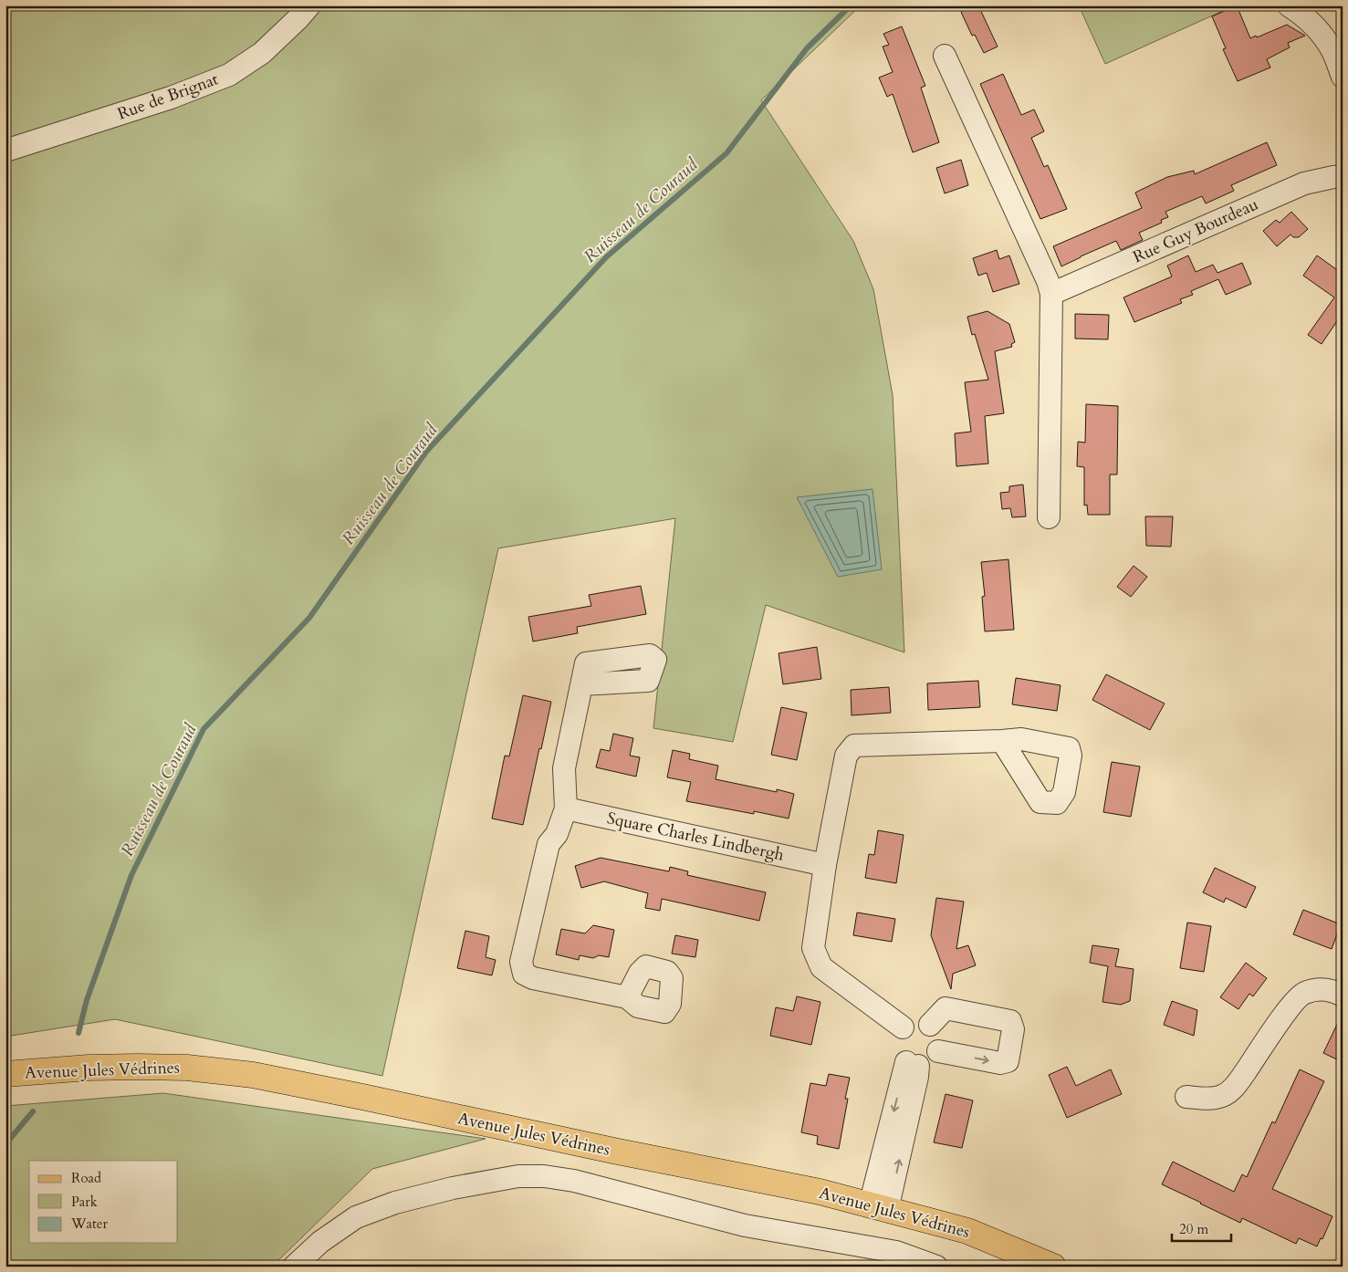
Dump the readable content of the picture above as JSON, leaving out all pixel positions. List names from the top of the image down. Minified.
{"streets":{"main road":["Avenue Jules Védrines"],"street":["Rue de Brignat","Rue Guy Bourdeau","Square Charles Lindbergh"]},"water":["Ruisseau de Couraud"],"legend":["Road","Park","Water"],"scale_bar":"20 m"}
